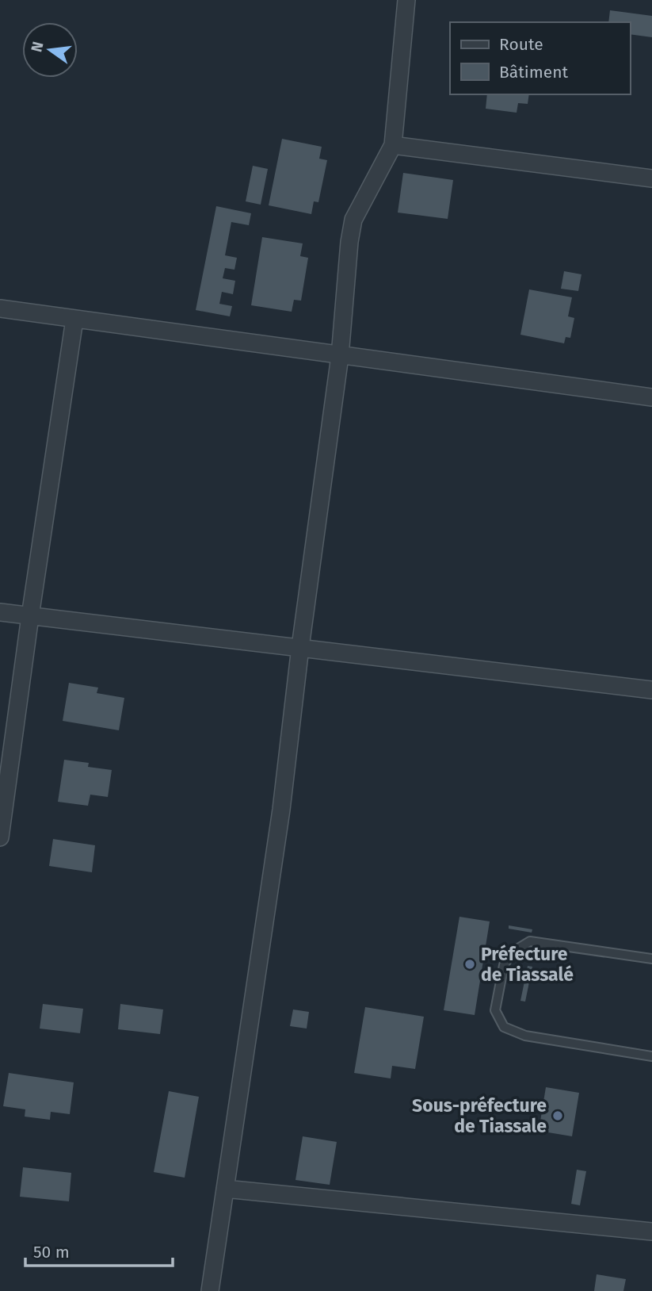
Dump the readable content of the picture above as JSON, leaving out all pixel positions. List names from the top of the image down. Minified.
{"places":["Préfecture de Tiassalé","Sous-préfecture de Tiassale"],"legend":["Route","Bâtiment"],"scale_bar":"50 m","north":"left"}
